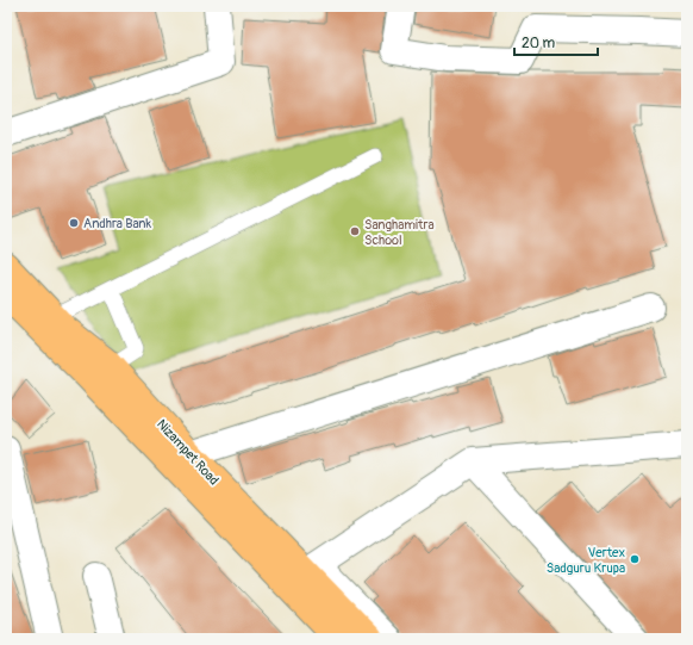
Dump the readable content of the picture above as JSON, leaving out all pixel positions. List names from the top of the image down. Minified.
{"streets":{"main road":["Nizampet Road"]},"places":["Andhra Bank","Sanghamitra School","Vertex Sadguru Krupa"],"scale_bar":"20 m"}
